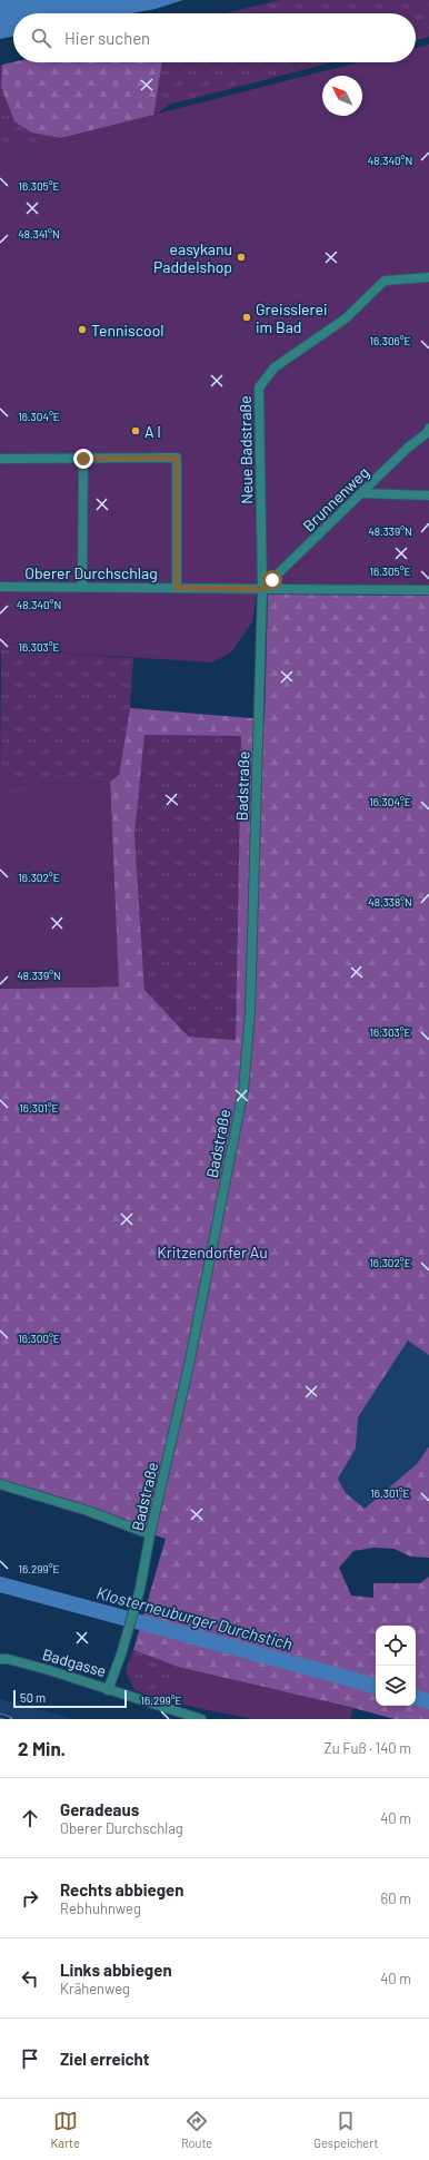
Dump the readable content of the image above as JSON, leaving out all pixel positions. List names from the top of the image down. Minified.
{"streets":{"street":["Neue Badstraße","Brunnenweg","Oberer Durchschlag","Badstraße","Badgasse"]},"crossings":[["Neue Badstraße","Brunnenweg"],["Neue Badstraße","Oberer Durchschlag"],["Neue Badstraße","Badstraße"],["Brunnenweg","Oberer Durchschlag"],["Brunnenweg","Badstraße"],["Oberer Durchschlag","Badstraße"],["Badstraße","Badgasse"]],"water":["Klosterneuburger Durchstich"],"parks":["Kritzendorfer Au"],"places":["easykanu Paddelshop","Greisslerei im Bad","Tenniscool","A I"],"scale_bar":"50 m","north":"top left","page":{"search":"Hier suchen","scale":"50 m","heading":["2 Min.","Zu Fuß · 140 m"],"list":[["Geradeaus","Oberer Durchschlag","40 m"],["Rechts abbiegen","Rebhuhnweg","60 m"],["Links abbiegen","Krähenweg","40 m"],"Ziel erreicht"],"nav":["Karte","Route","Gespeichert"]},"coordinates":["48.340°N","16.305°E","48.341°N","16.306°E","16.304°E","48.339°N","16.303°E","16.302°E","48.338°N","16.301°E","16.300°E","16.299°E"]}
